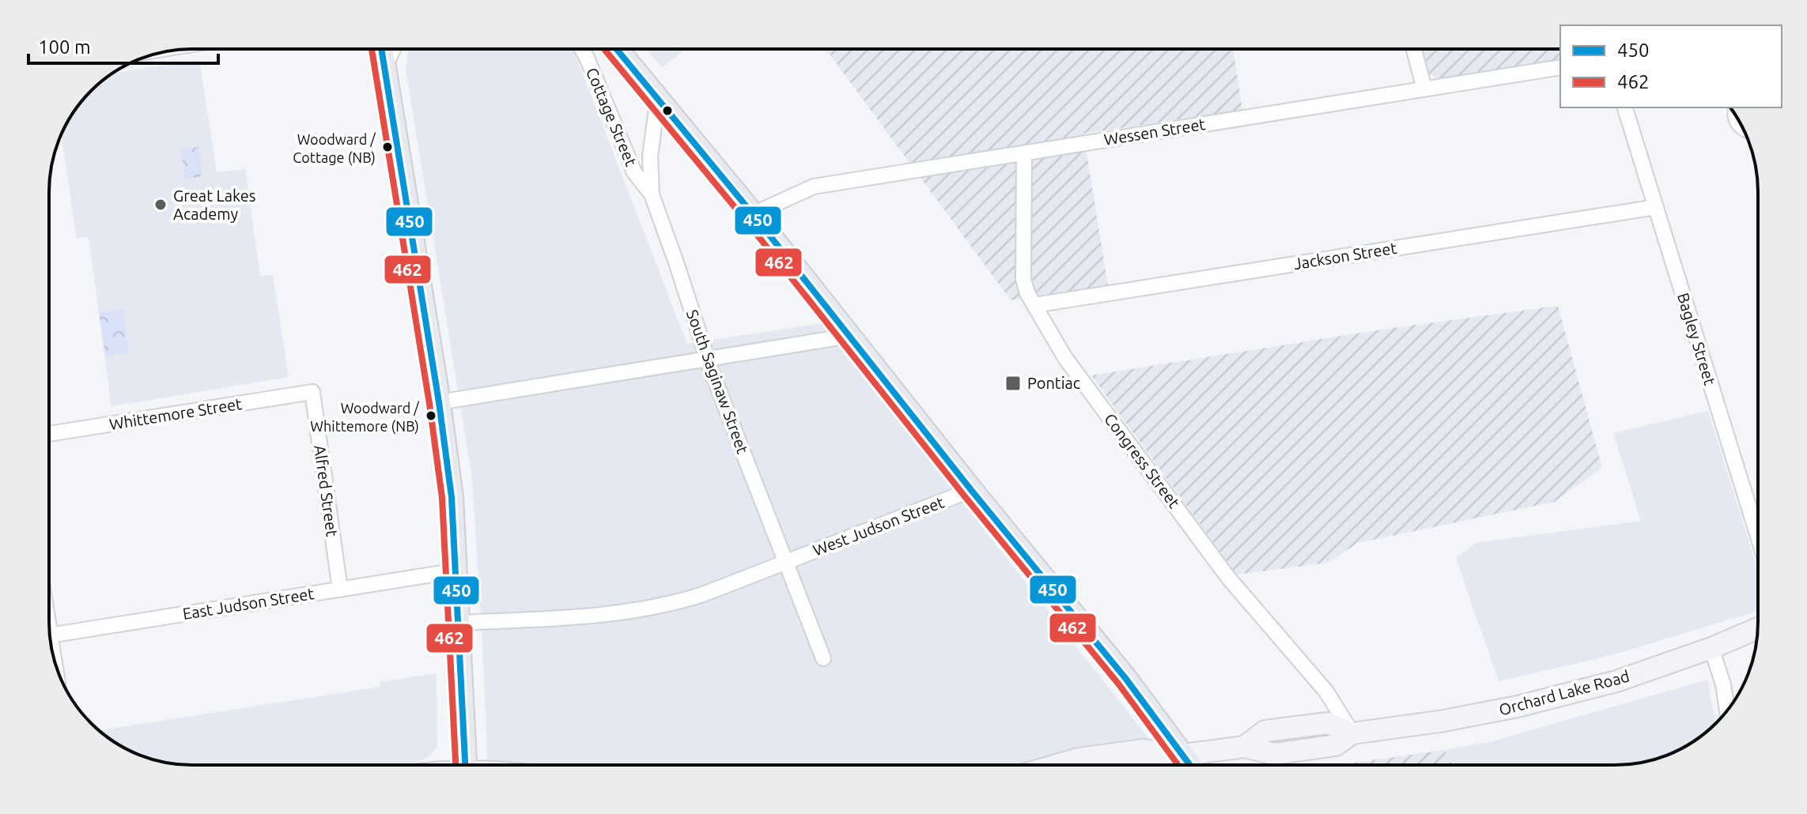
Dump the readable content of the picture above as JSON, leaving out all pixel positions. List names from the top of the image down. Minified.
{"streets":{"main road":["Orchard Lake Road"],"street":["Cottage Street","Wessen Street","Jackson Street","Bagley Street","South Saginaw Street","Whittemore Street","Congress Street","Alfred Street","West Judson Street","East Judson Street"]},"crossings":[["Cottage Street","South Saginaw Street"],["Wessen Street","Congress Street"],["Jackson Street","Bagley Street"],["Jackson Street","Congress Street"],["South Saginaw Street","West Judson Street"],["Whittemore Street","Alfred Street"],["Congress Street","Orchard Lake Road"],["Alfred Street","East Judson Street"]],"places":{"other":["Woodward / Cottage (NB)","Great Lakes Academy","Woodward / Whittemore (NB)"],"transit":["Pontiac"]},"lines":["transit line 450","transit line 462"],"legend":["450","462"],"scale_bar":"100 m"}
